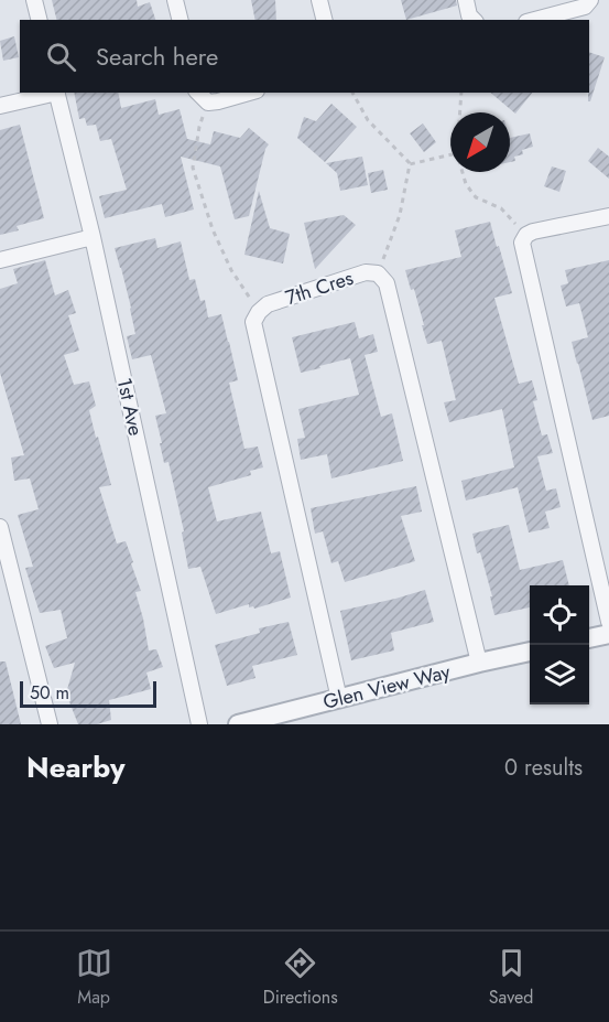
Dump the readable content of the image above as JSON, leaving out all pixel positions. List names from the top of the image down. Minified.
{"streets":{"street":["7th Cres","1st Ave","Glen View Way"]},"crossings":[["7th Cres","Glen View Way"]],"scale_bar":"50 m","north":"bottom left","page":{"search":"Search here","scale":"50 m","heading":["Nearby","0 results"],"nav":["Map","Directions","Saved"]}}
